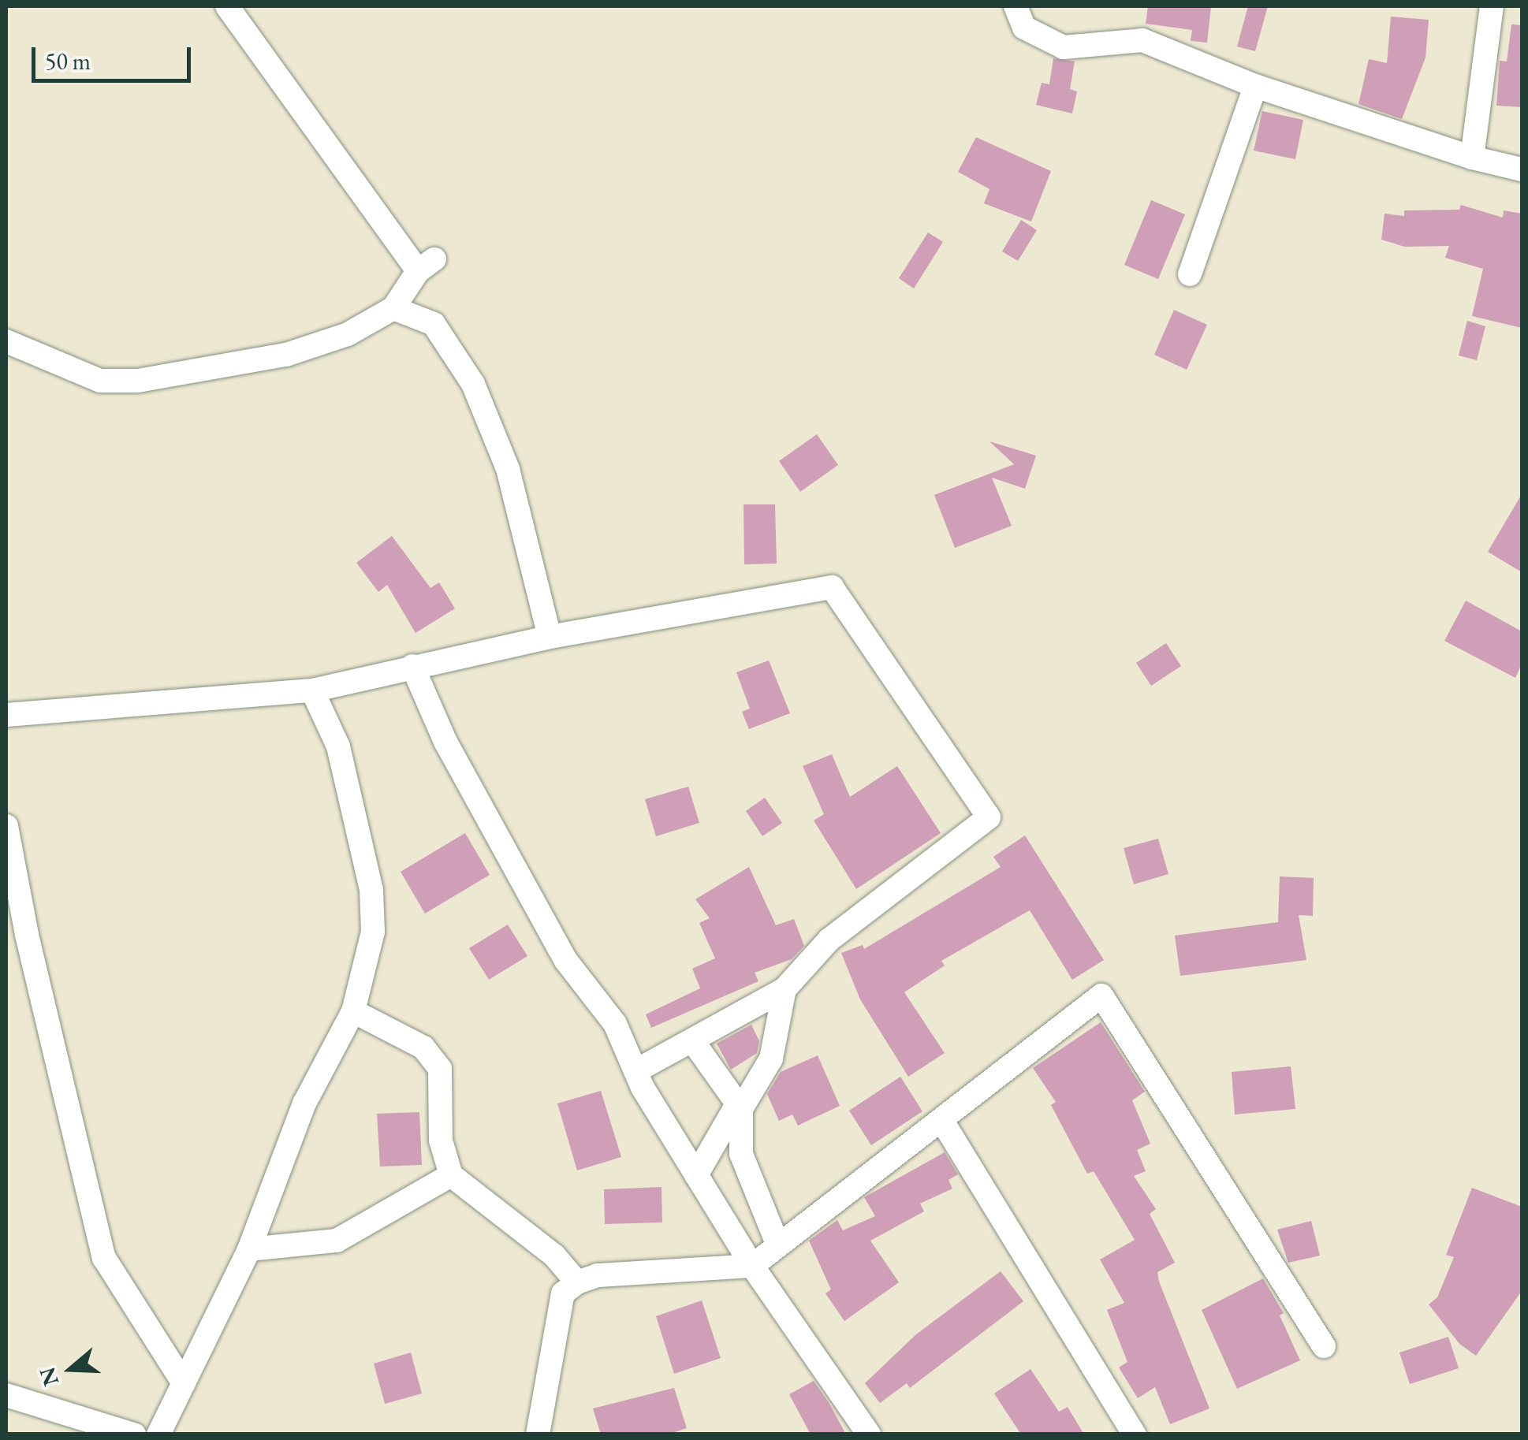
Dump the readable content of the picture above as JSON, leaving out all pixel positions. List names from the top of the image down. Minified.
{"scale_bar":"50 m","north":"left"}
